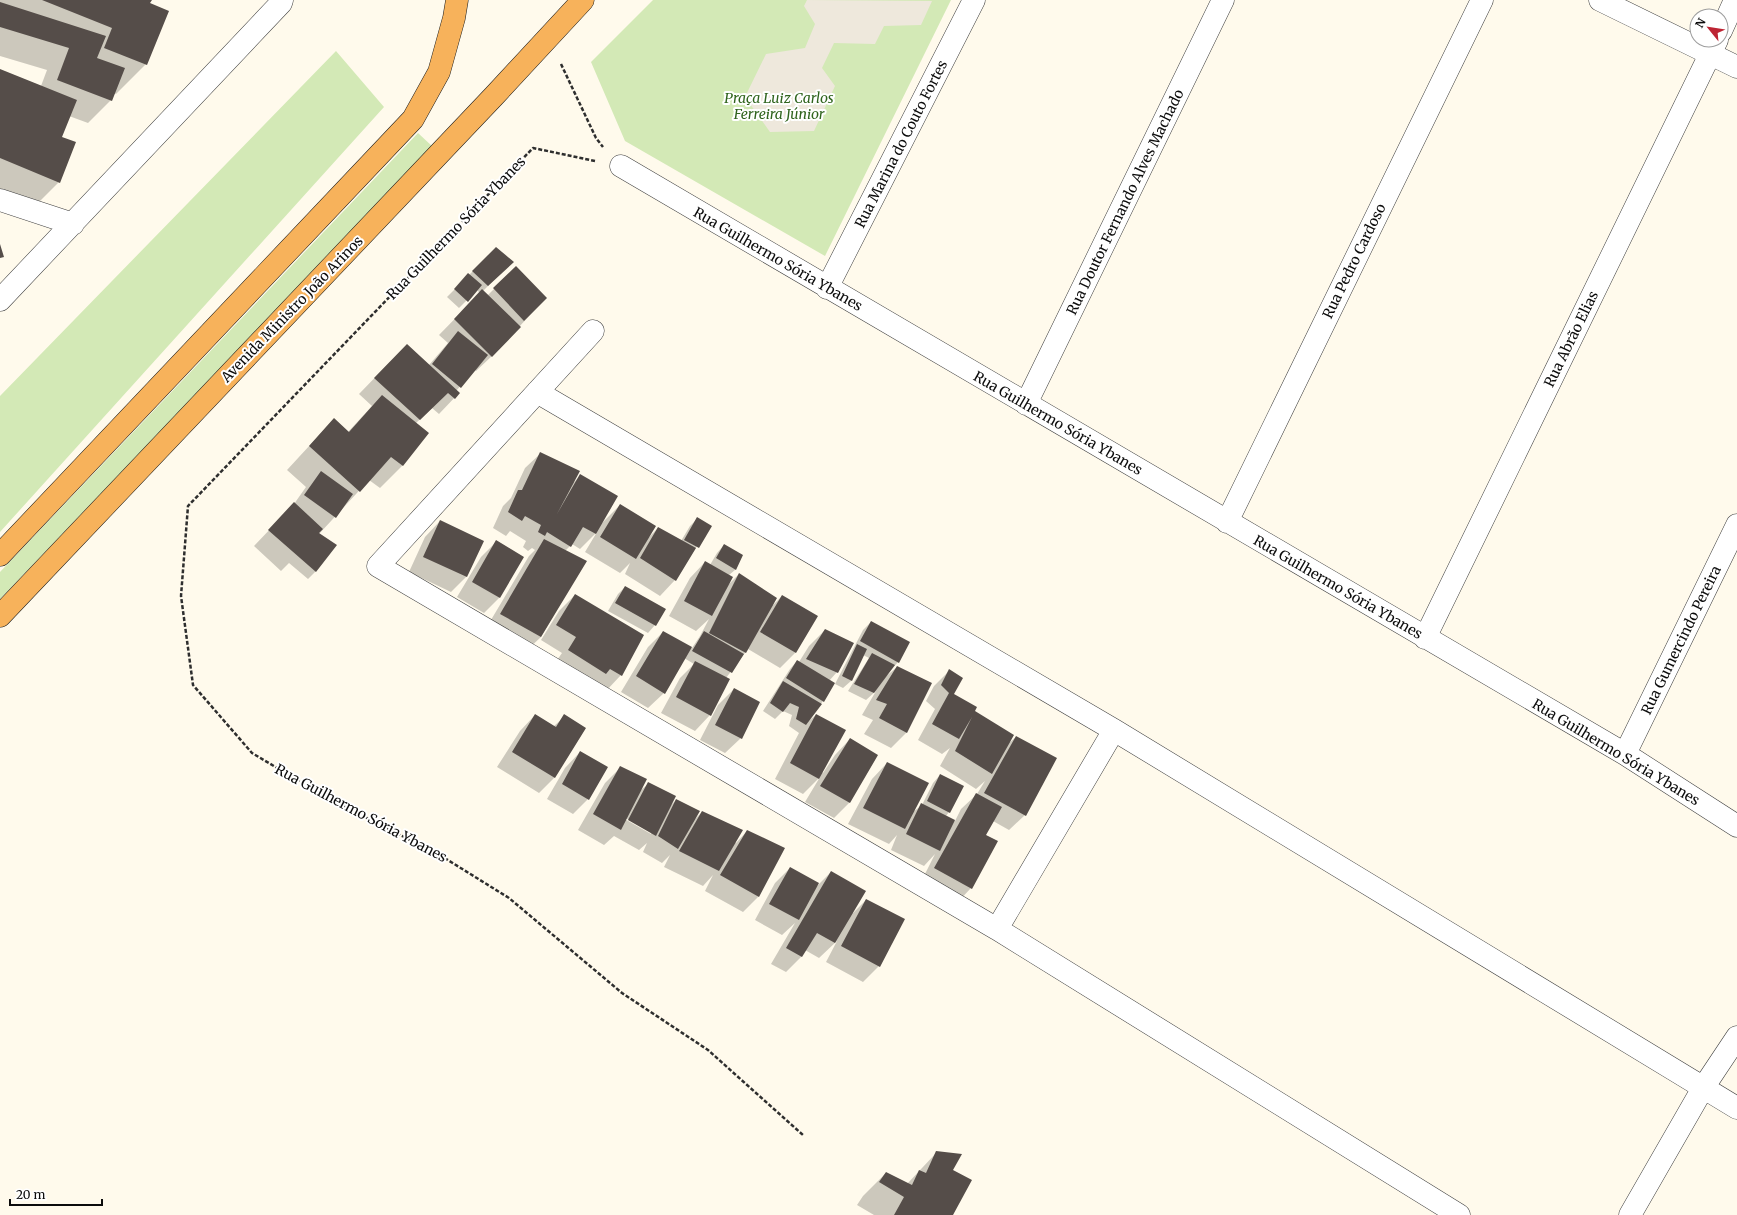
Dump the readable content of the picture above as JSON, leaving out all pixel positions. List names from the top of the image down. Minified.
{"streets":{"highway":["Avenida Ministro João Arinos"],"street":["Rua Marina do Couto Fortes","Rua Doutor Fernando Alves Machado","Rua Guilhermo Sória Ybanes","Rua Pedro Cardoso","Rua Abrão Elias","Rua Gumercindo Pereira"]},"crossings":[["Rua Marina do Couto Fortes","Rua Guilhermo Sória Ybanes"],["Rua Doutor Fernando Alves Machado","Rua Guilhermo Sória Ybanes"],["Rua Guilhermo Sória Ybanes","Rua Pedro Cardoso"],["Rua Guilhermo Sória Ybanes","Rua Abrão Elias"],["Rua Guilhermo Sória Ybanes","Rua Gumercindo Pereira"]],"parks":["Praça Luiz Carlos Ferreira Júnior"],"scale_bar":"20 m","north":"top left"}
